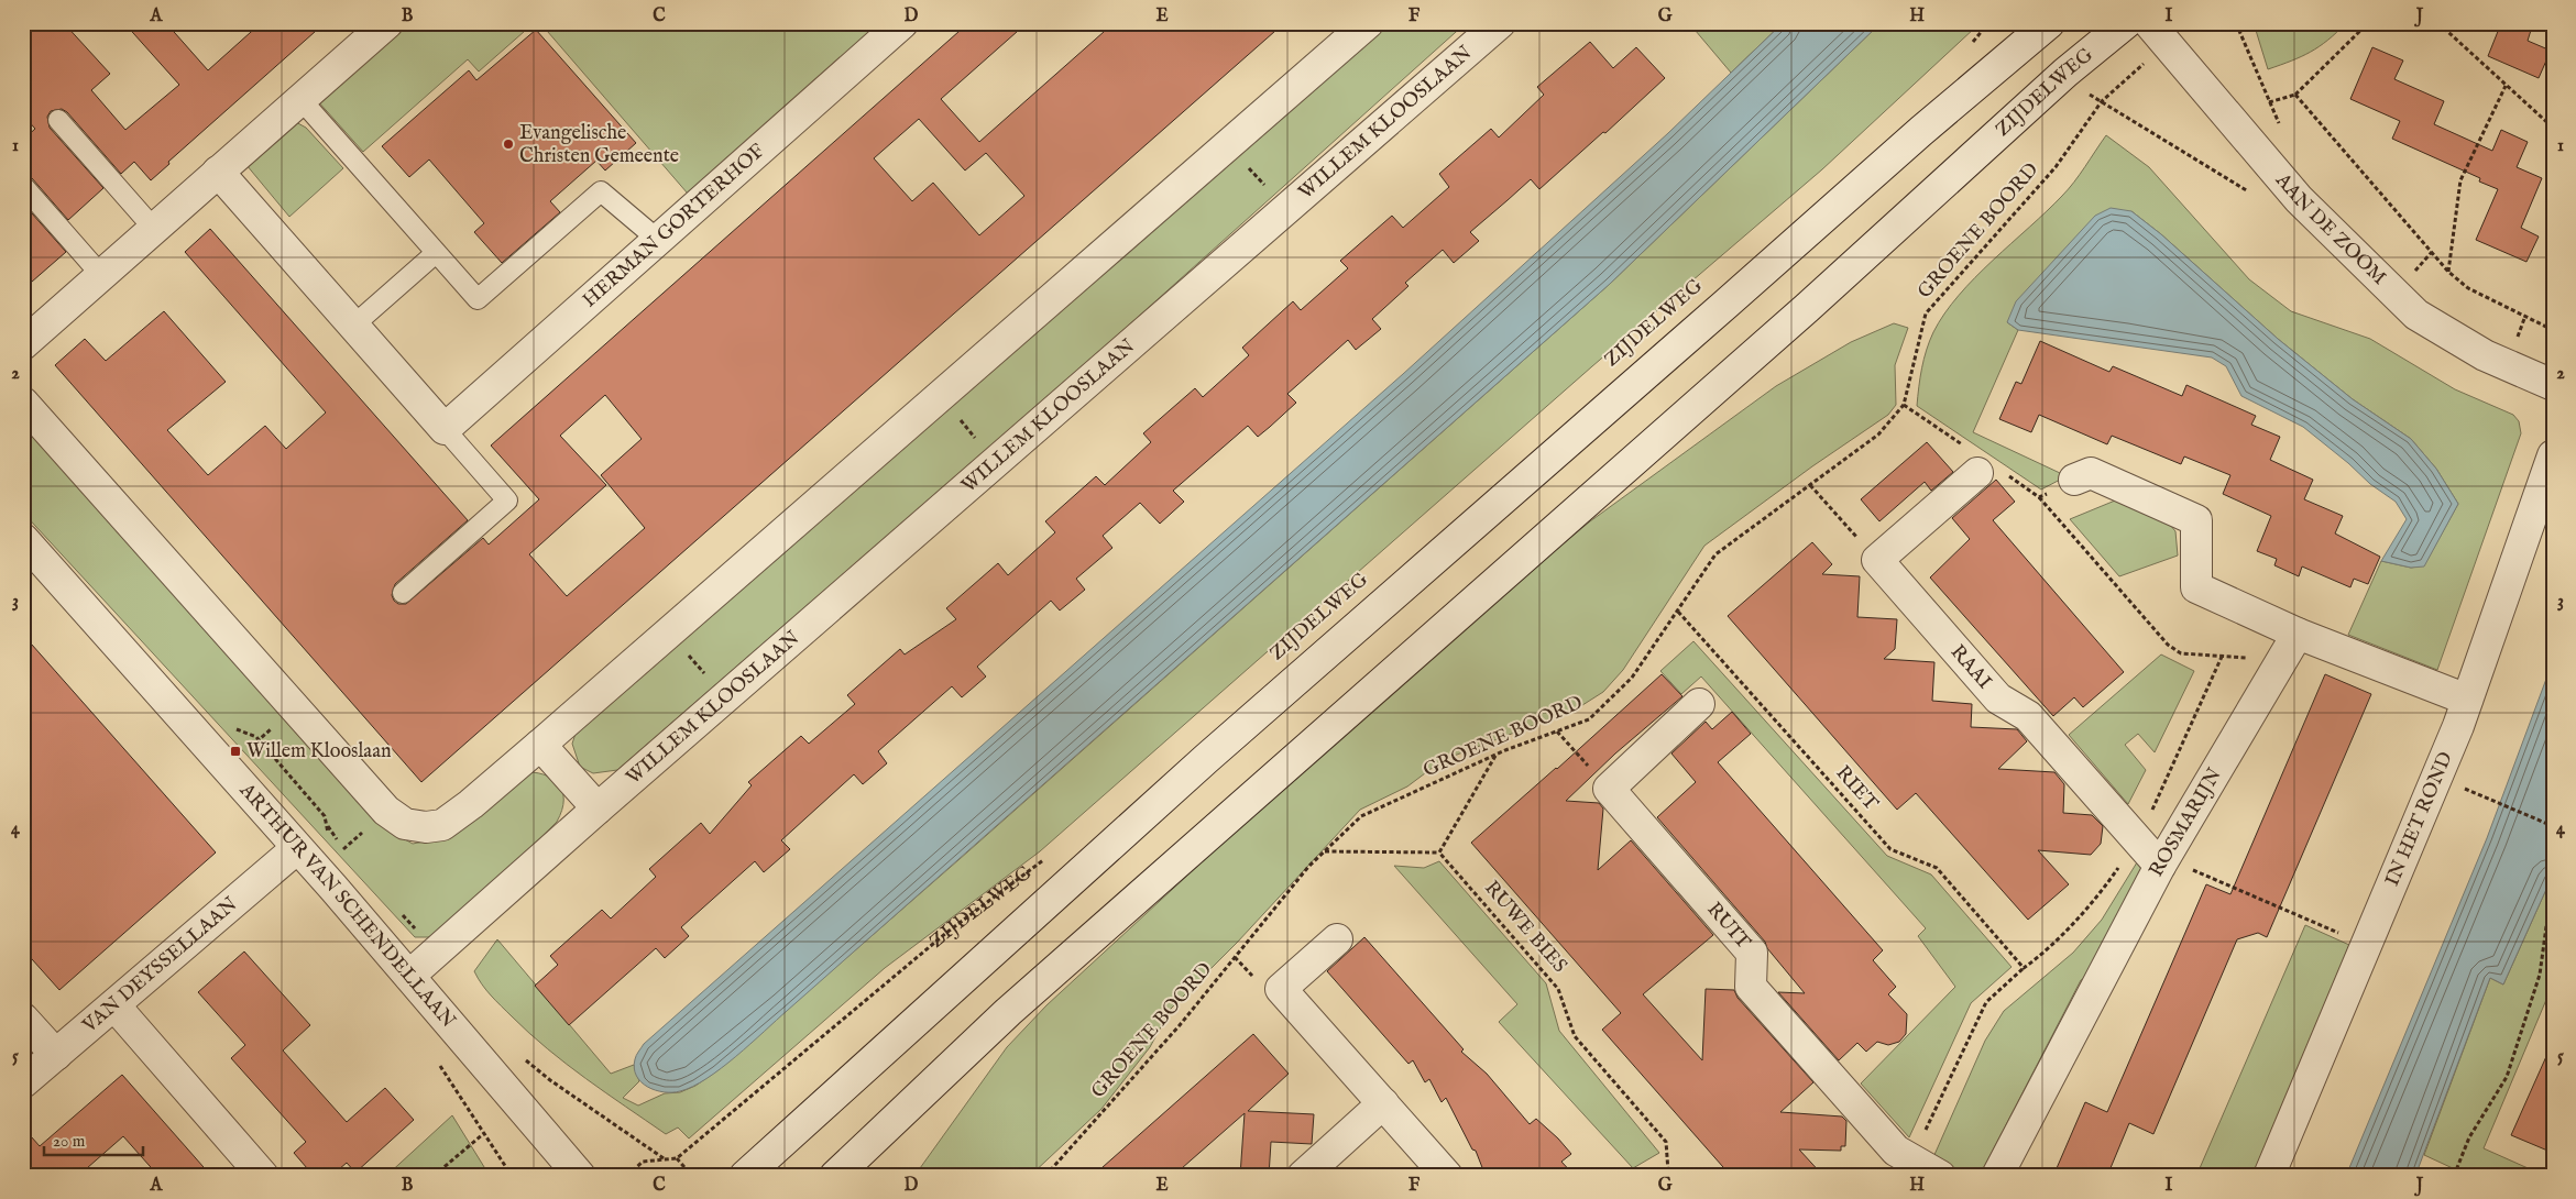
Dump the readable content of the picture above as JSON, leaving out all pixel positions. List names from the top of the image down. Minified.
{"streets":{"street":["ZIJDELWEG","WILLEM KLOOSLAAN","HERMAN GORTERHOF","AAN DE ZOOM","RAAI","IN HET ROND","ROSMARIJN","ARTHUR VAN SCHENDELLAAN","RUIT","VAN DEYSSELLAAN"],"path":["GROENE BOORD","RIET","RUWE BIES"]},"crossings":[["WILLEM KLOOSLAAN","ARTHUR VAN SCHENDELLAAN"],["GROENE BOORD","RIET"],["RAAI","ROSMARIJN"],["ARTHUR VAN SCHENDELLAAN","VAN DEYSSELLAAN"]],"places":{"other":["Evangelische Christen Gemeente"],"transit":["Willem Klooslaan"]},"scale_bar":"20 m","grid":{"columns":["A","B","C","D","E","F","G","H","I","J"],"rows":["1","2","3","4","5"]}}
